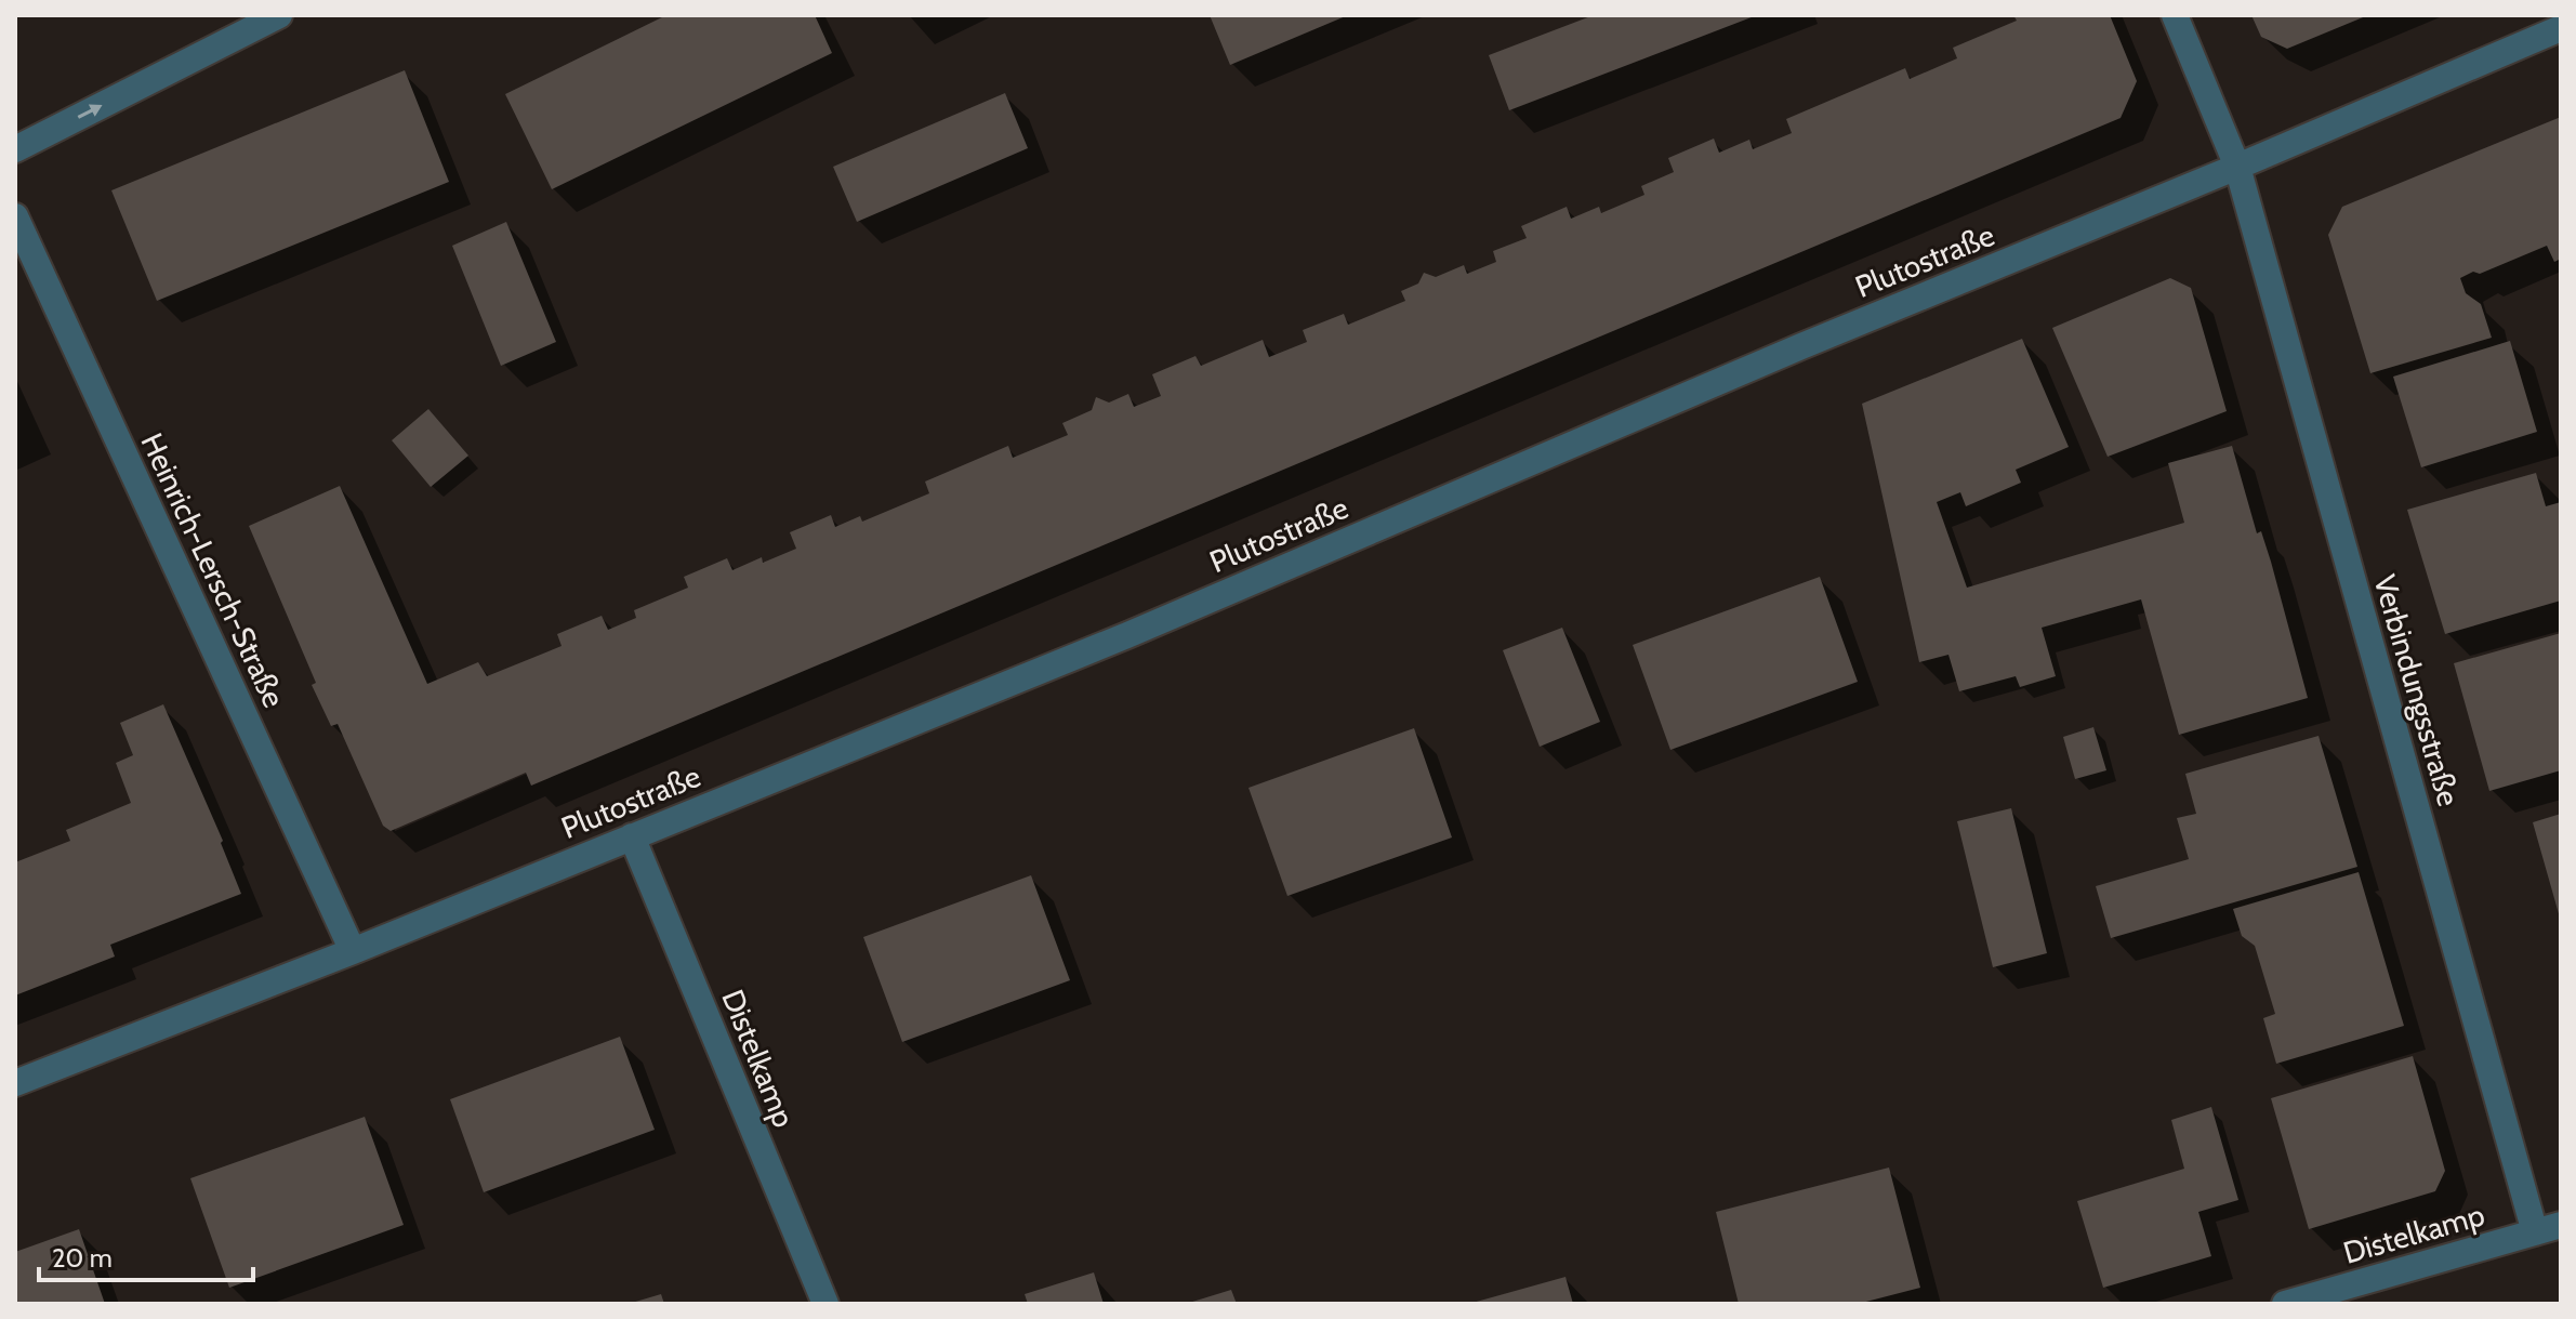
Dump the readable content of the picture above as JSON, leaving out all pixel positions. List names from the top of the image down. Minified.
{"streets":{"street":["Plutostraße","Heinrich-Lersch-Straße","Verbindungsstraße","Distelkamp"]},"crossings":[["Plutostraße","Heinrich-Lersch-Straße"],["Plutostraße","Verbindungsstraße"],["Plutostraße","Distelkamp"],["Verbindungsstraße","Distelkamp"]],"scale_bar":"20 m"}
